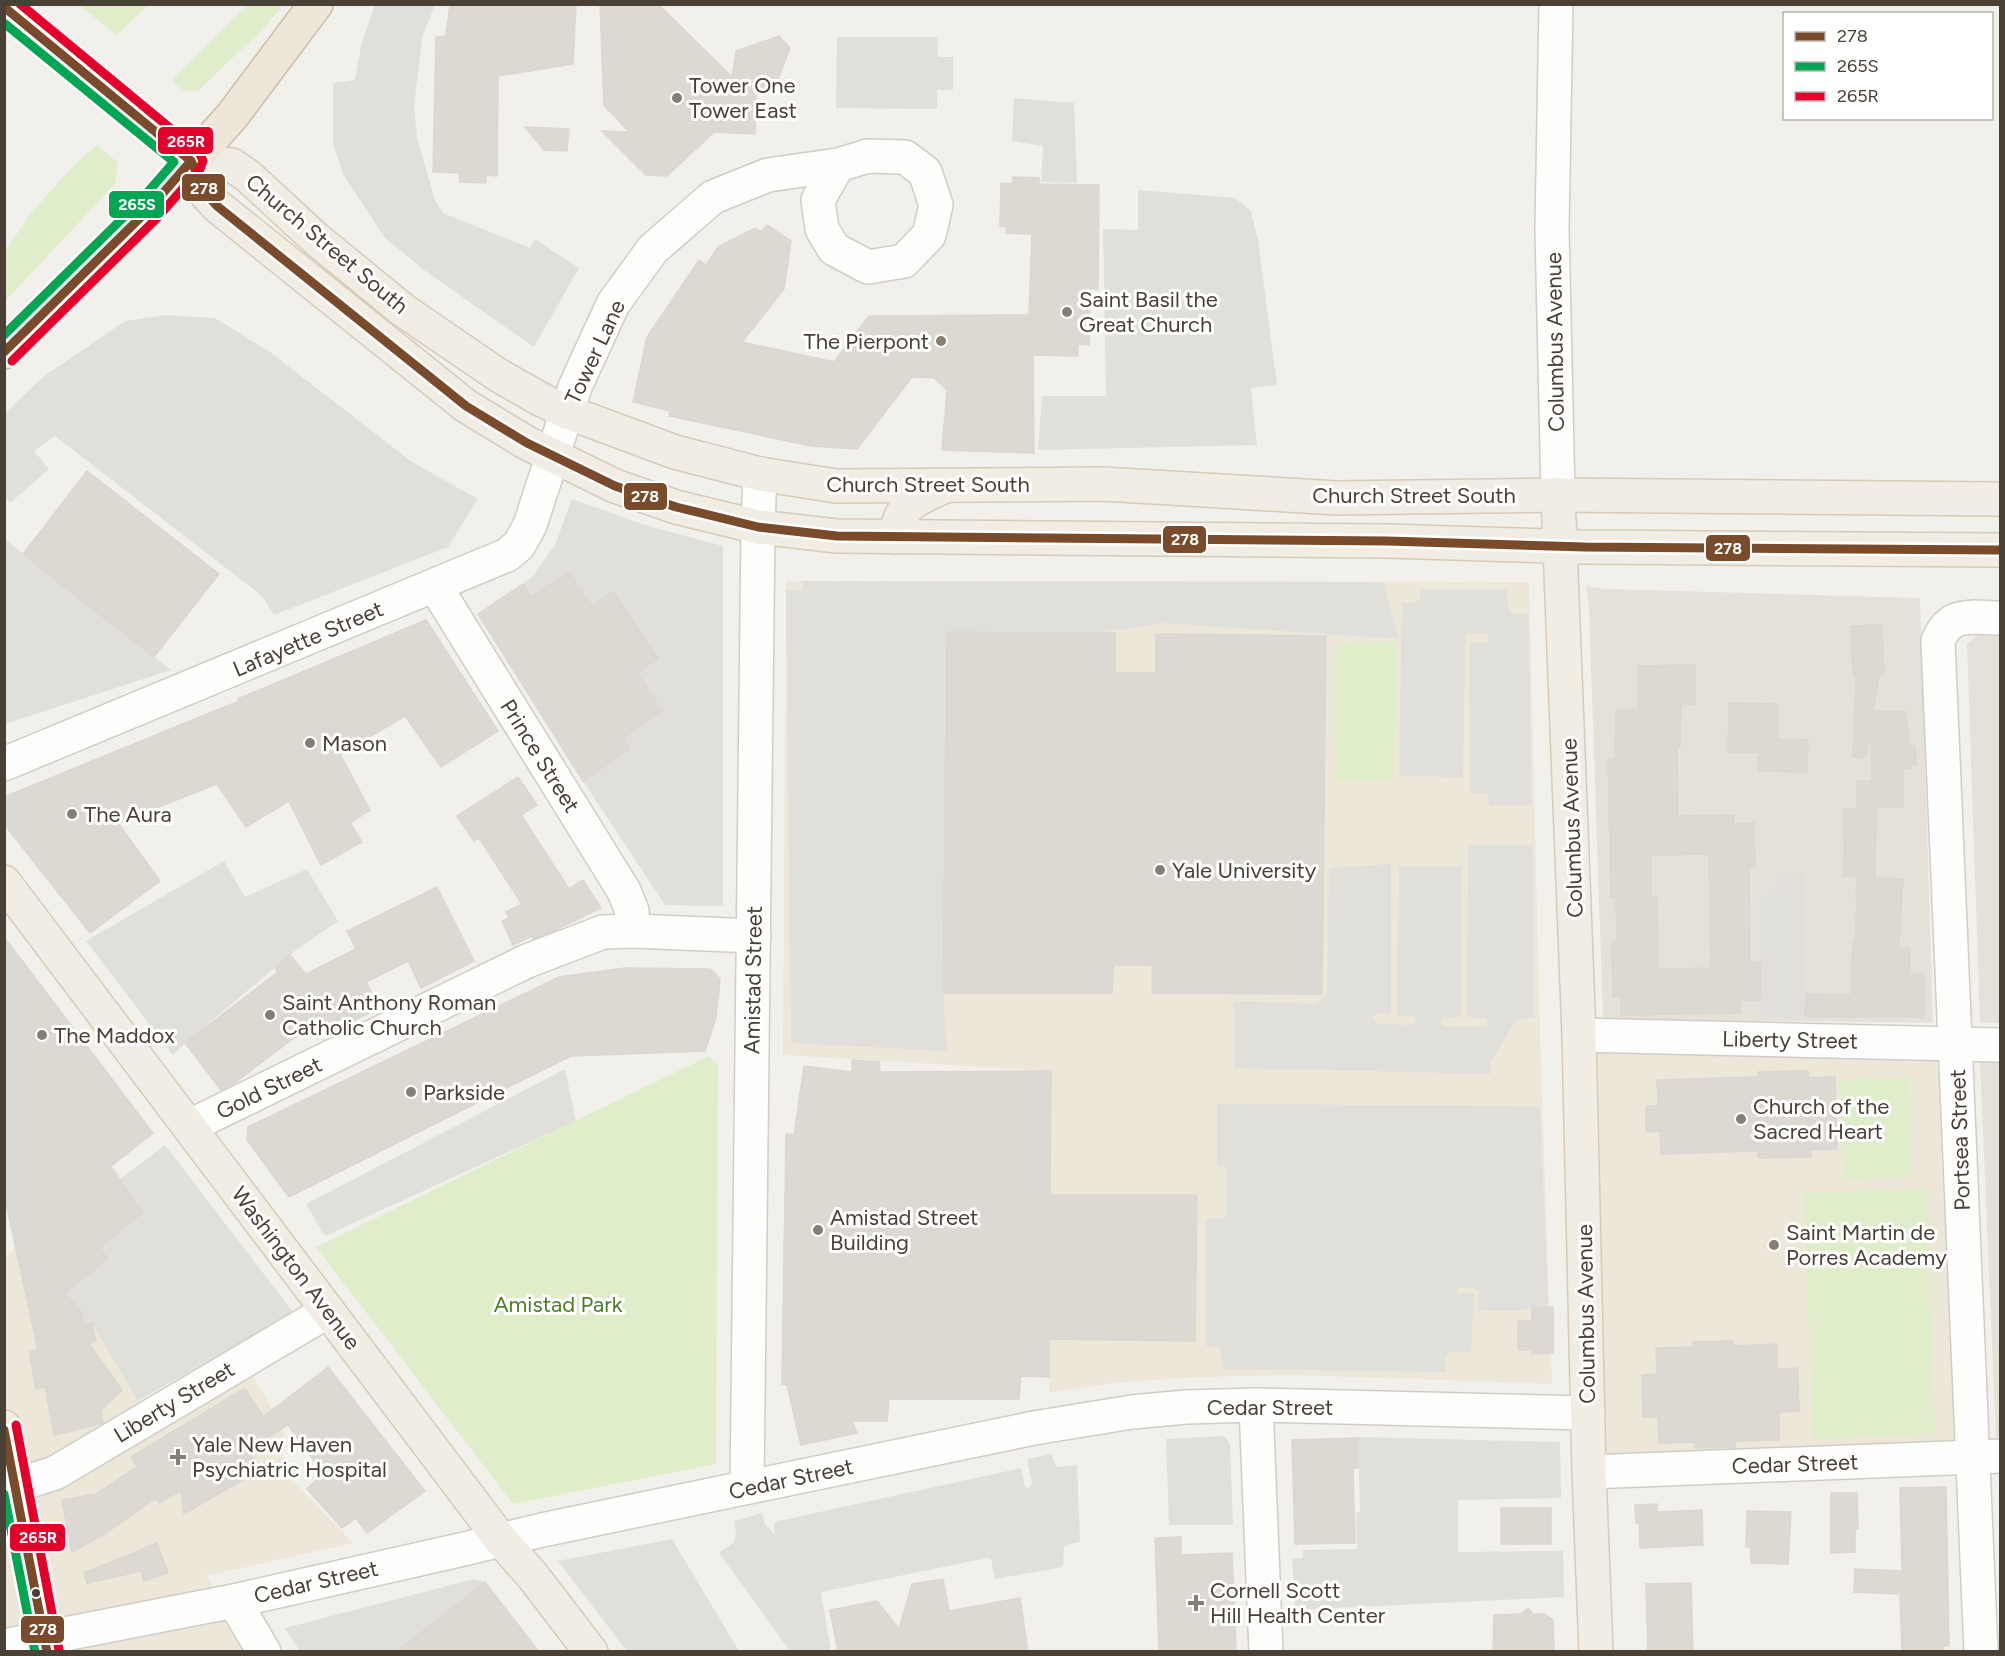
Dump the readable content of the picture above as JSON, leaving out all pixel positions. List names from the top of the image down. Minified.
{"streets":{"main road":["Church Street South","Columbus Avenue","Washington Avenue"],"street":["Tower Lane","Lafayette Street","Prince Street","Amistad Street","Liberty Street","Gold Street","Portsea Street","Cedar Street"]},"crossings":[["Church Street South","Columbus Avenue"],["Church Street South","Tower Lane"],["Church Street South","Lafayette Street"],["Church Street South","Amistad Street"],["Columbus Avenue","Liberty Street"],["Columbus Avenue","Cedar Street"],["Tower Lane","Lafayette Street"],["Lafayette Street","Prince Street"],["Prince Street","Gold Street"],["Amistad Street","Gold Street"],["Amistad Street","Cedar Street"],["Liberty Street","Portsea Street"],["Liberty Street","Washington Avenue"],["Gold Street","Washington Avenue"],["Portsea Street","Cedar Street"],["Washington Avenue","Cedar Street"]],"parks":["Amistad Park"],"places":{"other":["Tower One Tower East","Saint Basil the Great Church","The Pierpont","Mason","The Aura","Yale University","Saint Anthony Roman Catholic Church","The Maddox","Parkside","Church of the Sacred Heart","Amistad Street Building","Saint Martin de Porres Academy"],"health":["Yale New Haven Psychiatric Hospital","Cornell Scott Hill Health Center"]},"lines":["transit line 265R","transit line 278","transit line 265S"],"legend":["278","265S","265R"]}
